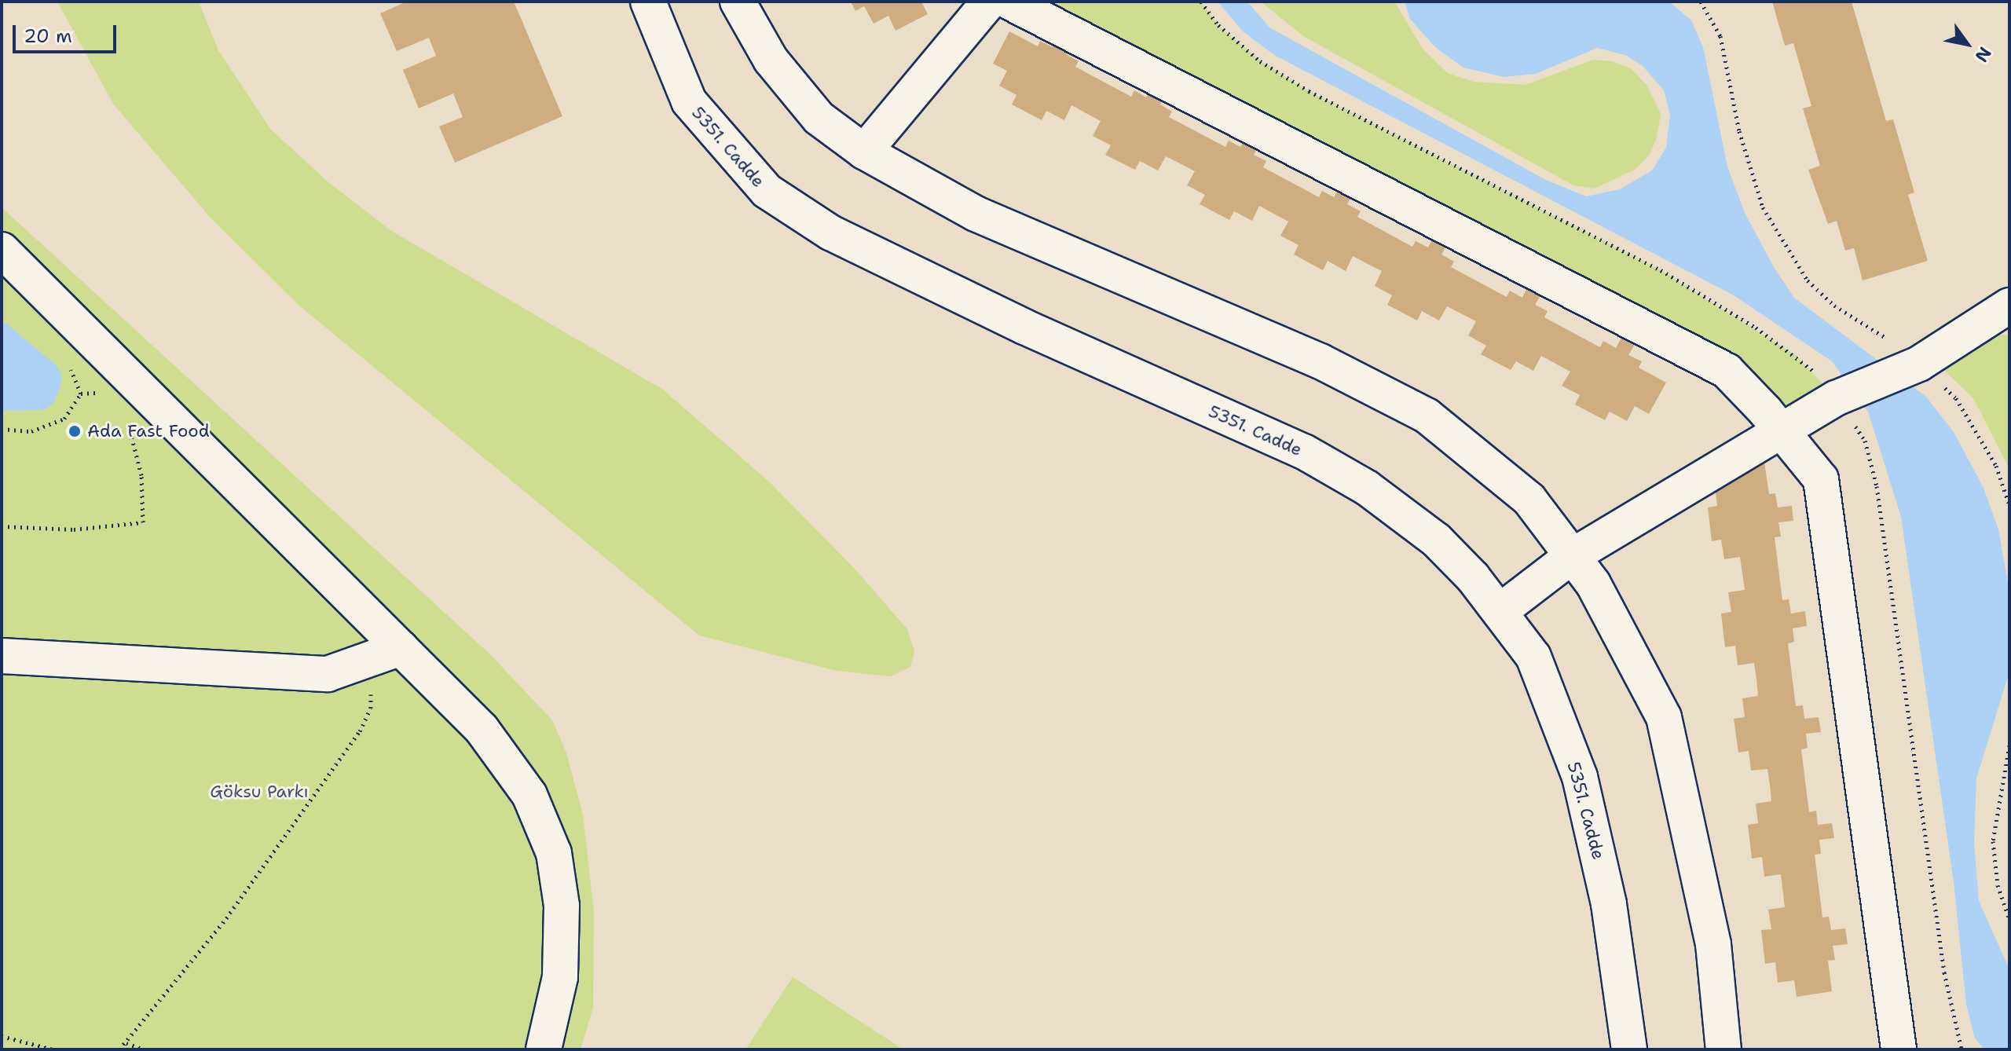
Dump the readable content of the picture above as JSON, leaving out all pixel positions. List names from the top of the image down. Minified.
{"streets":{"street":["5351. Cadde"]},"parks":["Göksu Parkı"],"places":["Ada Fast Food"],"scale_bar":"20 m","north":"bottom right"}
